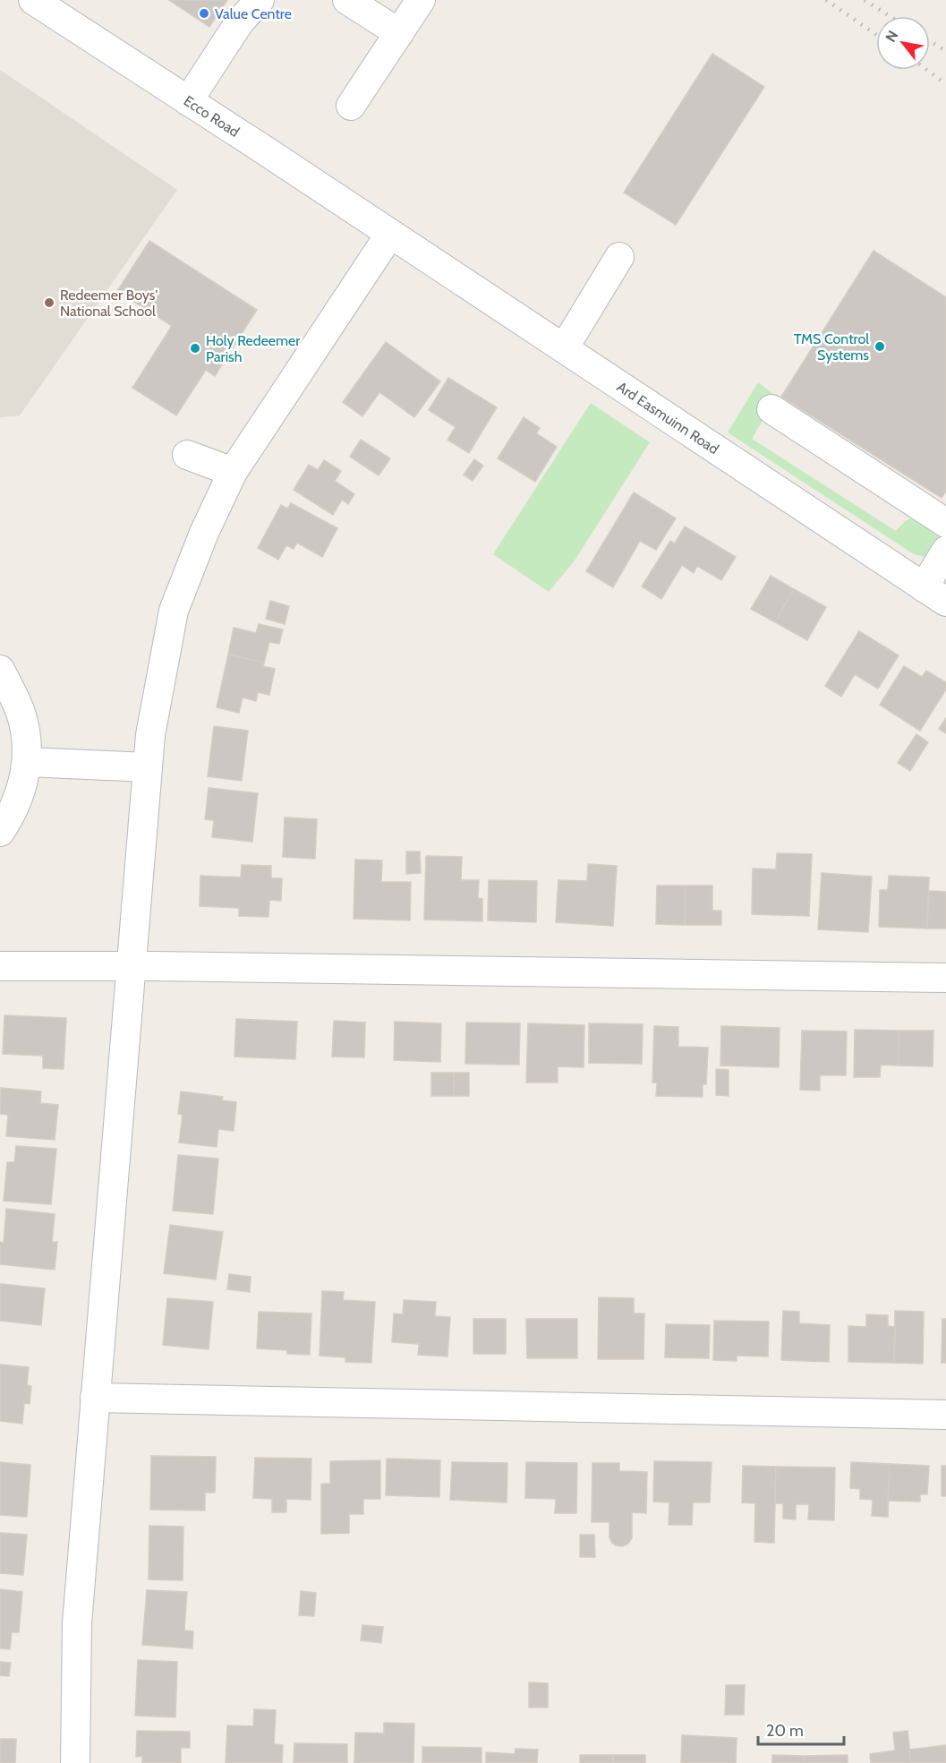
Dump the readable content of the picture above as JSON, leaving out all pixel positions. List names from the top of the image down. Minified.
{"streets":{"street":["Ecco Road","Ard Easmuinn Road"]},"crossings":[["Ecco Road","Ard Easmuinn Road"]],"places":["Value Centre","Redeemer Boys' National School","TMS Control Systems","Holy Redeemer Parish"],"scale_bar":"20 m","north":"top left"}
